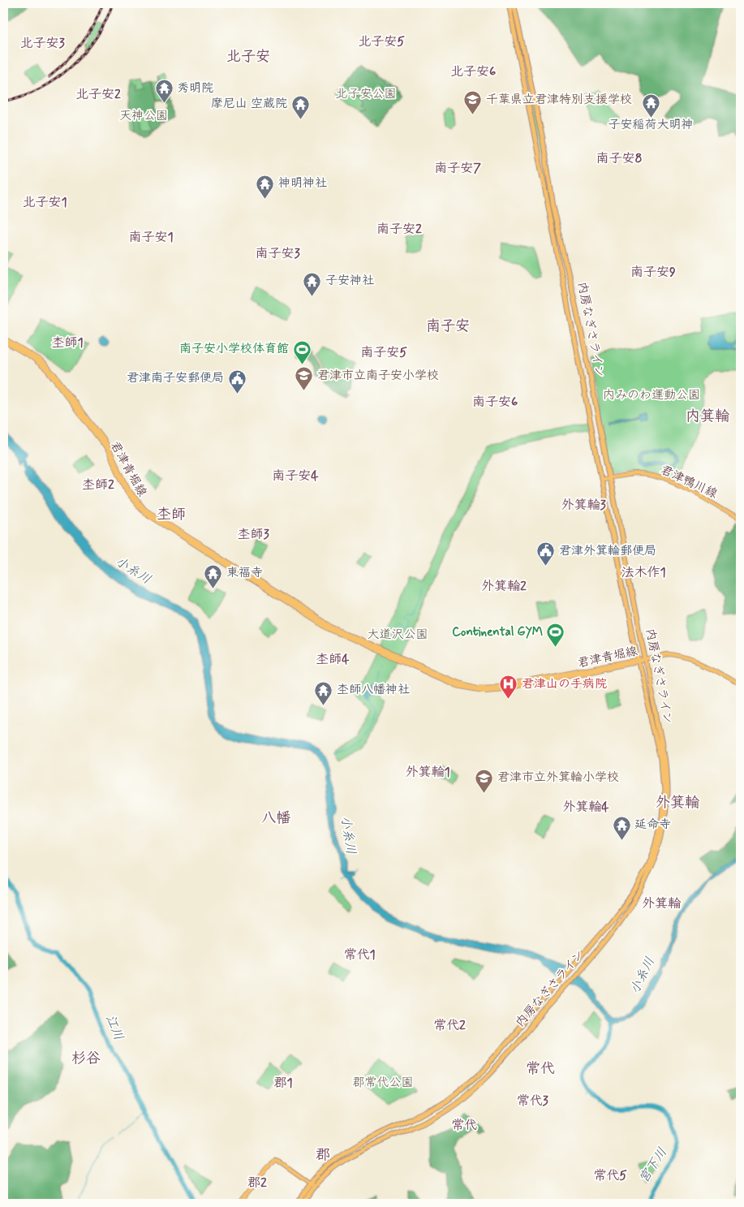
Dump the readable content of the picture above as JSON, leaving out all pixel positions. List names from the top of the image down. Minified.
{"streets":{"highway":["内房なぎさライン"],"main road":["君津青堀線","君津鴨川線"]},"crossings":[["内房なぎさライン","君津青堀線"],["内房なぎさライン","君津鴨川線"]],"districts":["北子安5","北子安3","北子安","北子安6","北子安2","南子安8","南子安7","北子安1","南子安2","南子安1","南子安3","南子安9","南子安","杢師1","南子安5","南子安6","内箕輪","南子安4","杢師2","外箕輪3","杢師","杢師3","法木作1","外箕輪2","杢師4","外箕輪1","外箕輪","外箕輪4","八幡","外箕輪","常代1","常代2","杉谷","常代","郡1","常代3","常代","郡","常代5","郡2"],"water":["小糸川","江川","宮下川"],"parks":["北子安公園","天神公園","内みのわ運動公園","大道沢公園","郡常代公園"],"places":{"temple":["秀明院","子安稲荷大明神","摩尼山 空蔵院","神明神社","子安神社","東福寺","杢師八幡神社","延命寺"],"school or university":["千葉県立君津特別支援学校","君津市立南子安小学校","君津市立外箕輪小学校"],"sports":["南子安小学校体育館","Continental GYM"],"public building":["君津南子安郵便局","君津外箕輪郵便局"],"hospital":["君津山の手病院"]}}
